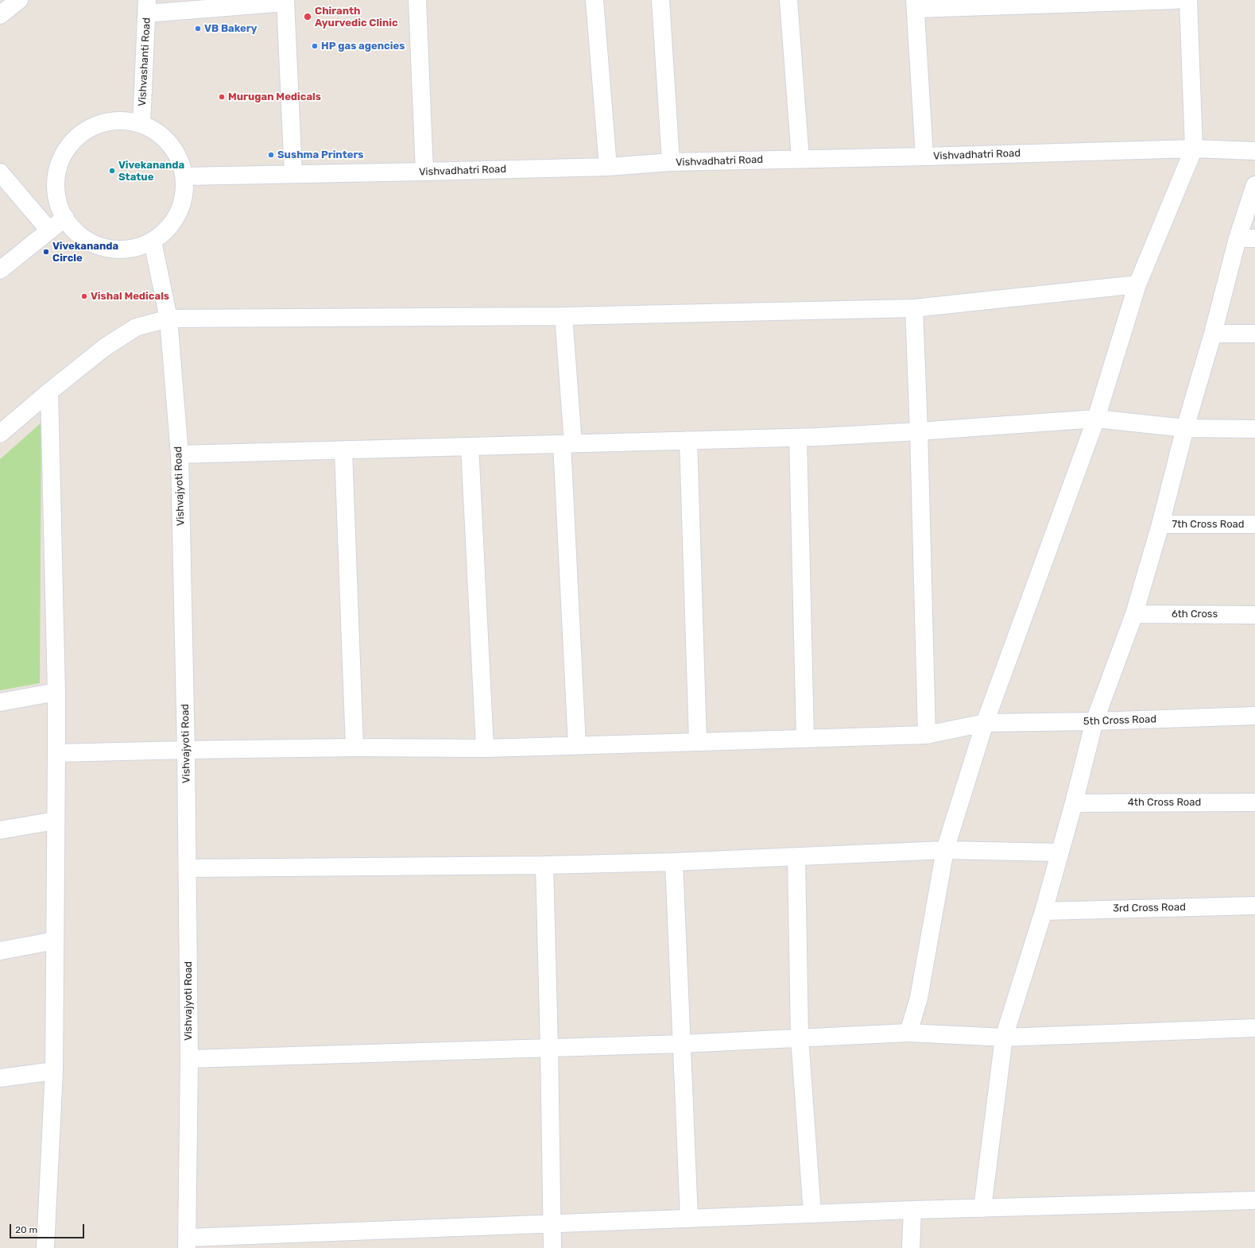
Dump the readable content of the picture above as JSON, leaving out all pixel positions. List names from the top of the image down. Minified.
{"streets":{"street":["Vishvashanti Road","Vishvadhatri Road","Vishvajyoti Road","7th Cross Road","6th Cross","5th Cross Road","4th Cross Road","3rd Cross Road"]},"crossings":[["Vishvajyoti Road","5th Cross Road"]],"places":["Chiranth Ayurvedic Clinic","VB Bakery","HP gas agencies","Murugan Medicals","Sushma Printers","Vivekananda Statue","Vivekananda Circle","Vishal Medicals"],"scale_bar":"20 m"}
